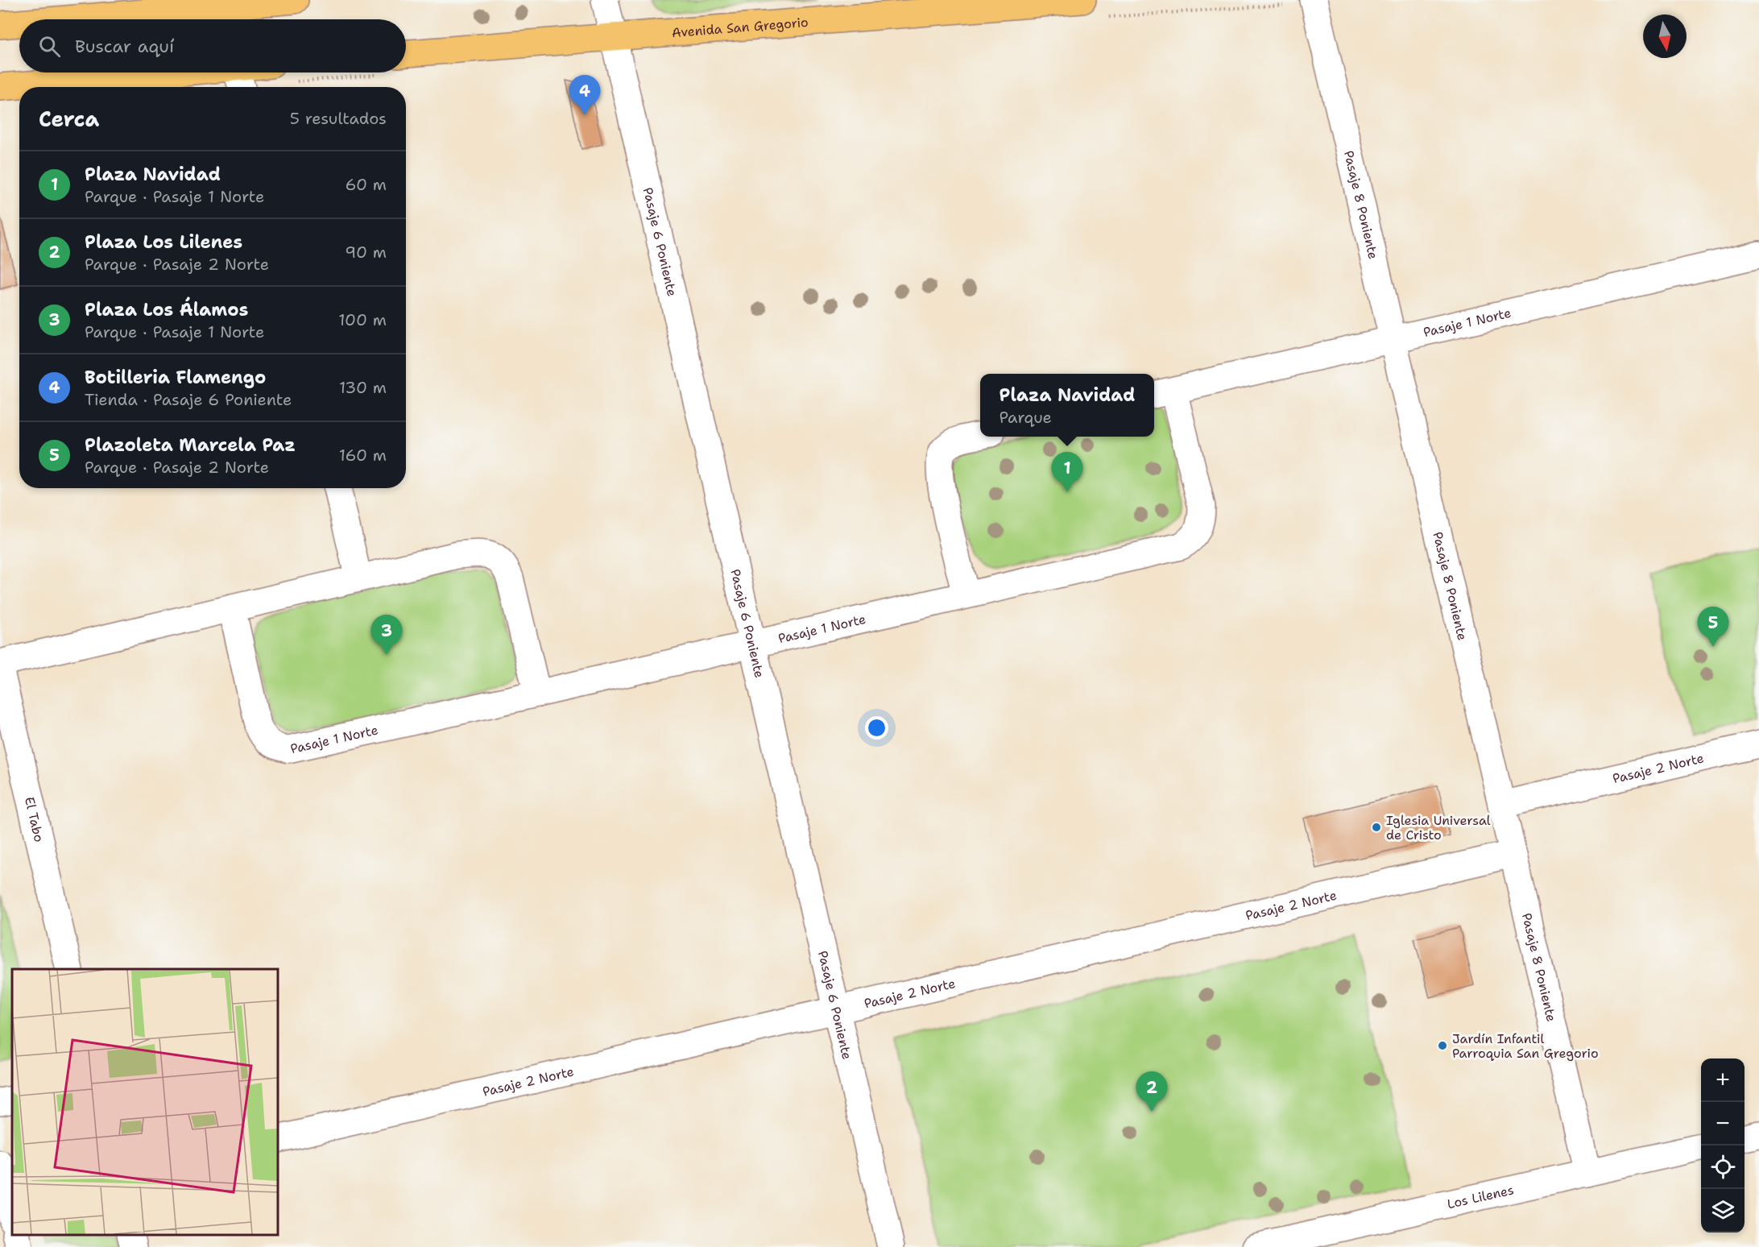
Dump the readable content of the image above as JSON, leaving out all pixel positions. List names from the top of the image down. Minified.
{"streets":{"main road":["Avenida San Gregorio"],"street":["Pasaje 8 Poniente","Pasaje 6 Poniente","Pasaje 1 Norte","Pasaje 2 Norte","El Tabo","Los Lilenes"]},"crossings":[["Avenida San Gregorio","Pasaje 6 Poniente"],["Pasaje 8 Poniente","Pasaje 1 Norte"],["Pasaje 8 Poniente","Pasaje 2 Norte"],["Pasaje 8 Poniente","Los Lilenes"],["Pasaje 6 Poniente","Pasaje 1 Norte"],["Pasaje 6 Poniente","Pasaje 2 Norte"]],"places":["Iglesia Universal de Cristo","Jardín Infantil Parroquia San Gregorio"],"north":"bottom","page":{"search":"Buscar aquí","pins":["4","1","5","3","2"],"heading":["Cerca","5 resultados"],"list":[{"mark":"1","name":"Plaza Navidad","note":"Parque · Pasaje 1 Norte","value":"60 m"},{"mark":"2","name":"Plaza Los Lilenes","note":"Parque · Pasaje 2 Norte","value":"90 m"},{"mark":"3","name":"Plaza Los Álamos","note":"Parque · Pasaje 1 Norte","value":"100 m"},{"mark":"4","name":"Botilleria Flamengo","note":"Tienda · Pasaje 6 Poniente","value":"130 m"},{"mark":"5","name":"Plazoleta Marcela Paz","note":"Parque · Pasaje 2 Norte","value":"160 m"}],"popup":["Plaza Navidad","Parque"],"map_buttons":["+","−"]}}
